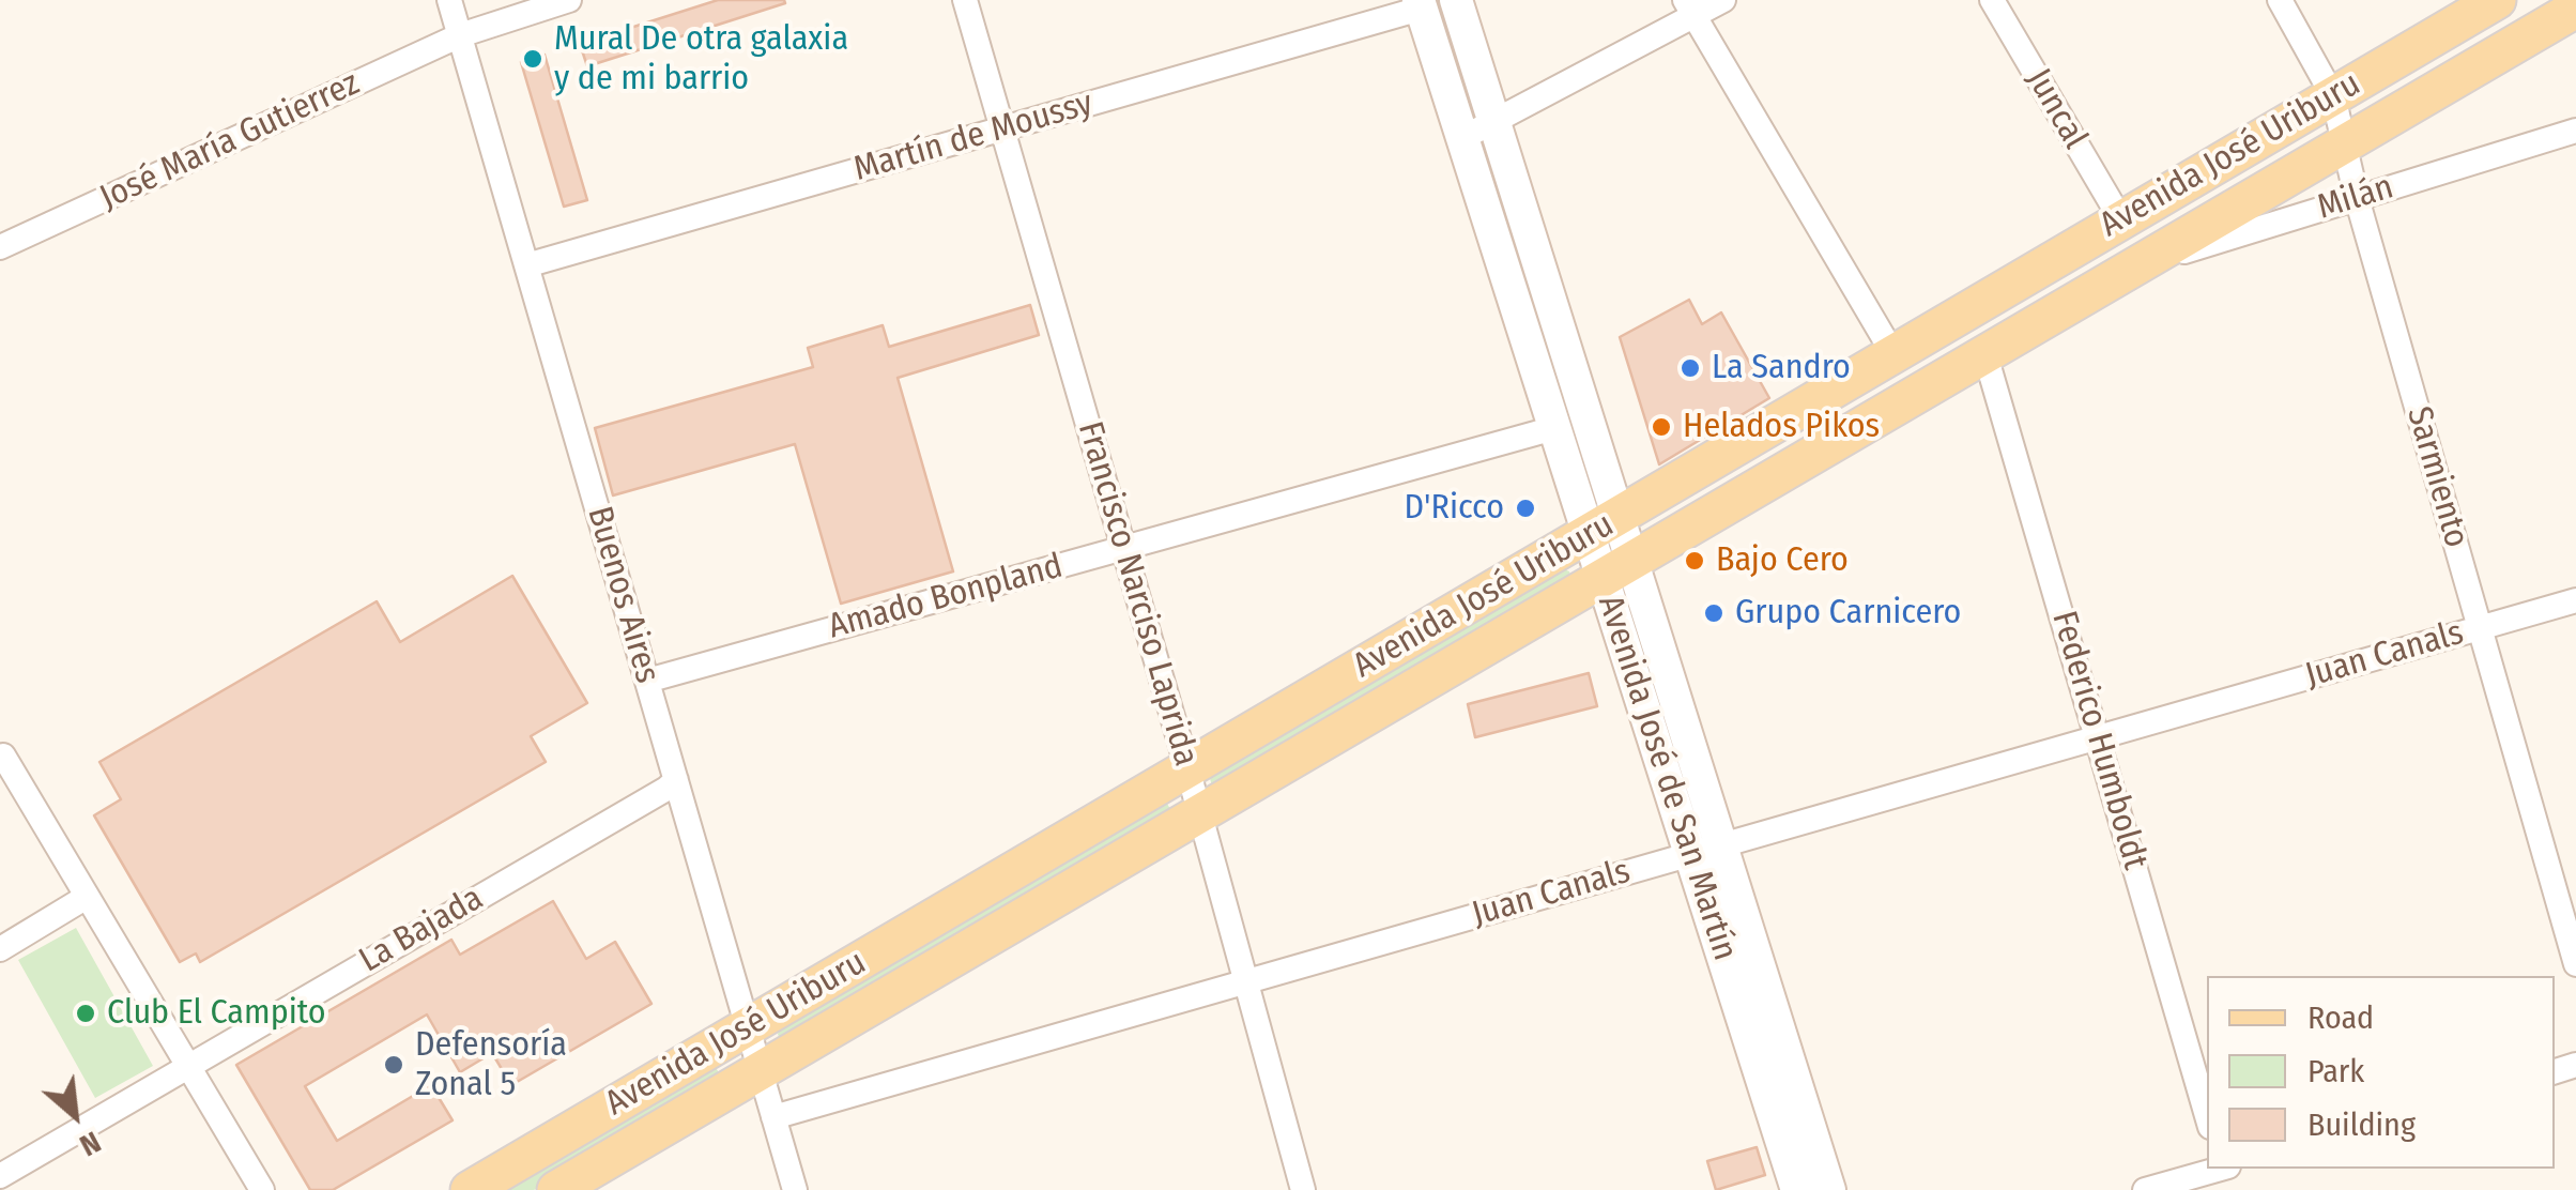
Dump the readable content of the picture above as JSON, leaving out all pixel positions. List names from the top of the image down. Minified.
{"streets":{"main road":["Avenida José Uriburu","Avenida José de San Martín"],"street":["Juncal","Martín de Moussy","José María Gutierrez","Milán","Sarmiento","Francisco Narciso Laprida","Buenos Aires","Amado Bonpland","Juan Canals","Federico Humboldt","La Bajada"]},"crossings":[["Juncal","Avenida José Uriburu"],["Martín de Moussy","Francisco Narciso Laprida"],["Martín de Moussy","Buenos Aires"],["Martín de Moussy","Avenida José de San Martín"],["José María Gutierrez","Buenos Aires"],["Avenida José Uriburu","Milán"],["Avenida José Uriburu","Sarmiento"],["Avenida José Uriburu","Francisco Narciso Laprida"],["Avenida José Uriburu","Buenos Aires"],["Avenida José Uriburu","Federico Humboldt"],["Avenida José Uriburu","Avenida José de San Martín"],["Milán","Sarmiento"],["Sarmiento","Juan Canals"],["Francisco Narciso Laprida","Amado Bonpland"],["Francisco Narciso Laprida","Juan Canals"],["Buenos Aires","Amado Bonpland"],["Buenos Aires","Juan Canals"],["Buenos Aires","La Bajada"],["Amado Bonpland","Avenida José de San Martín"],["Juan Canals","Federico Humboldt"],["Juan Canals","Avenida José de San Martín"]],"places":["Mural De otra galaxia y de mi barrio","La Sandro","Helados Pikos","D'Ricco","Bajo Cero","Grupo Carnicero","Club El Campito","Defensoría Zonal 5"],"legend":["Road","Park","Building"],"north":"bottom right"}
